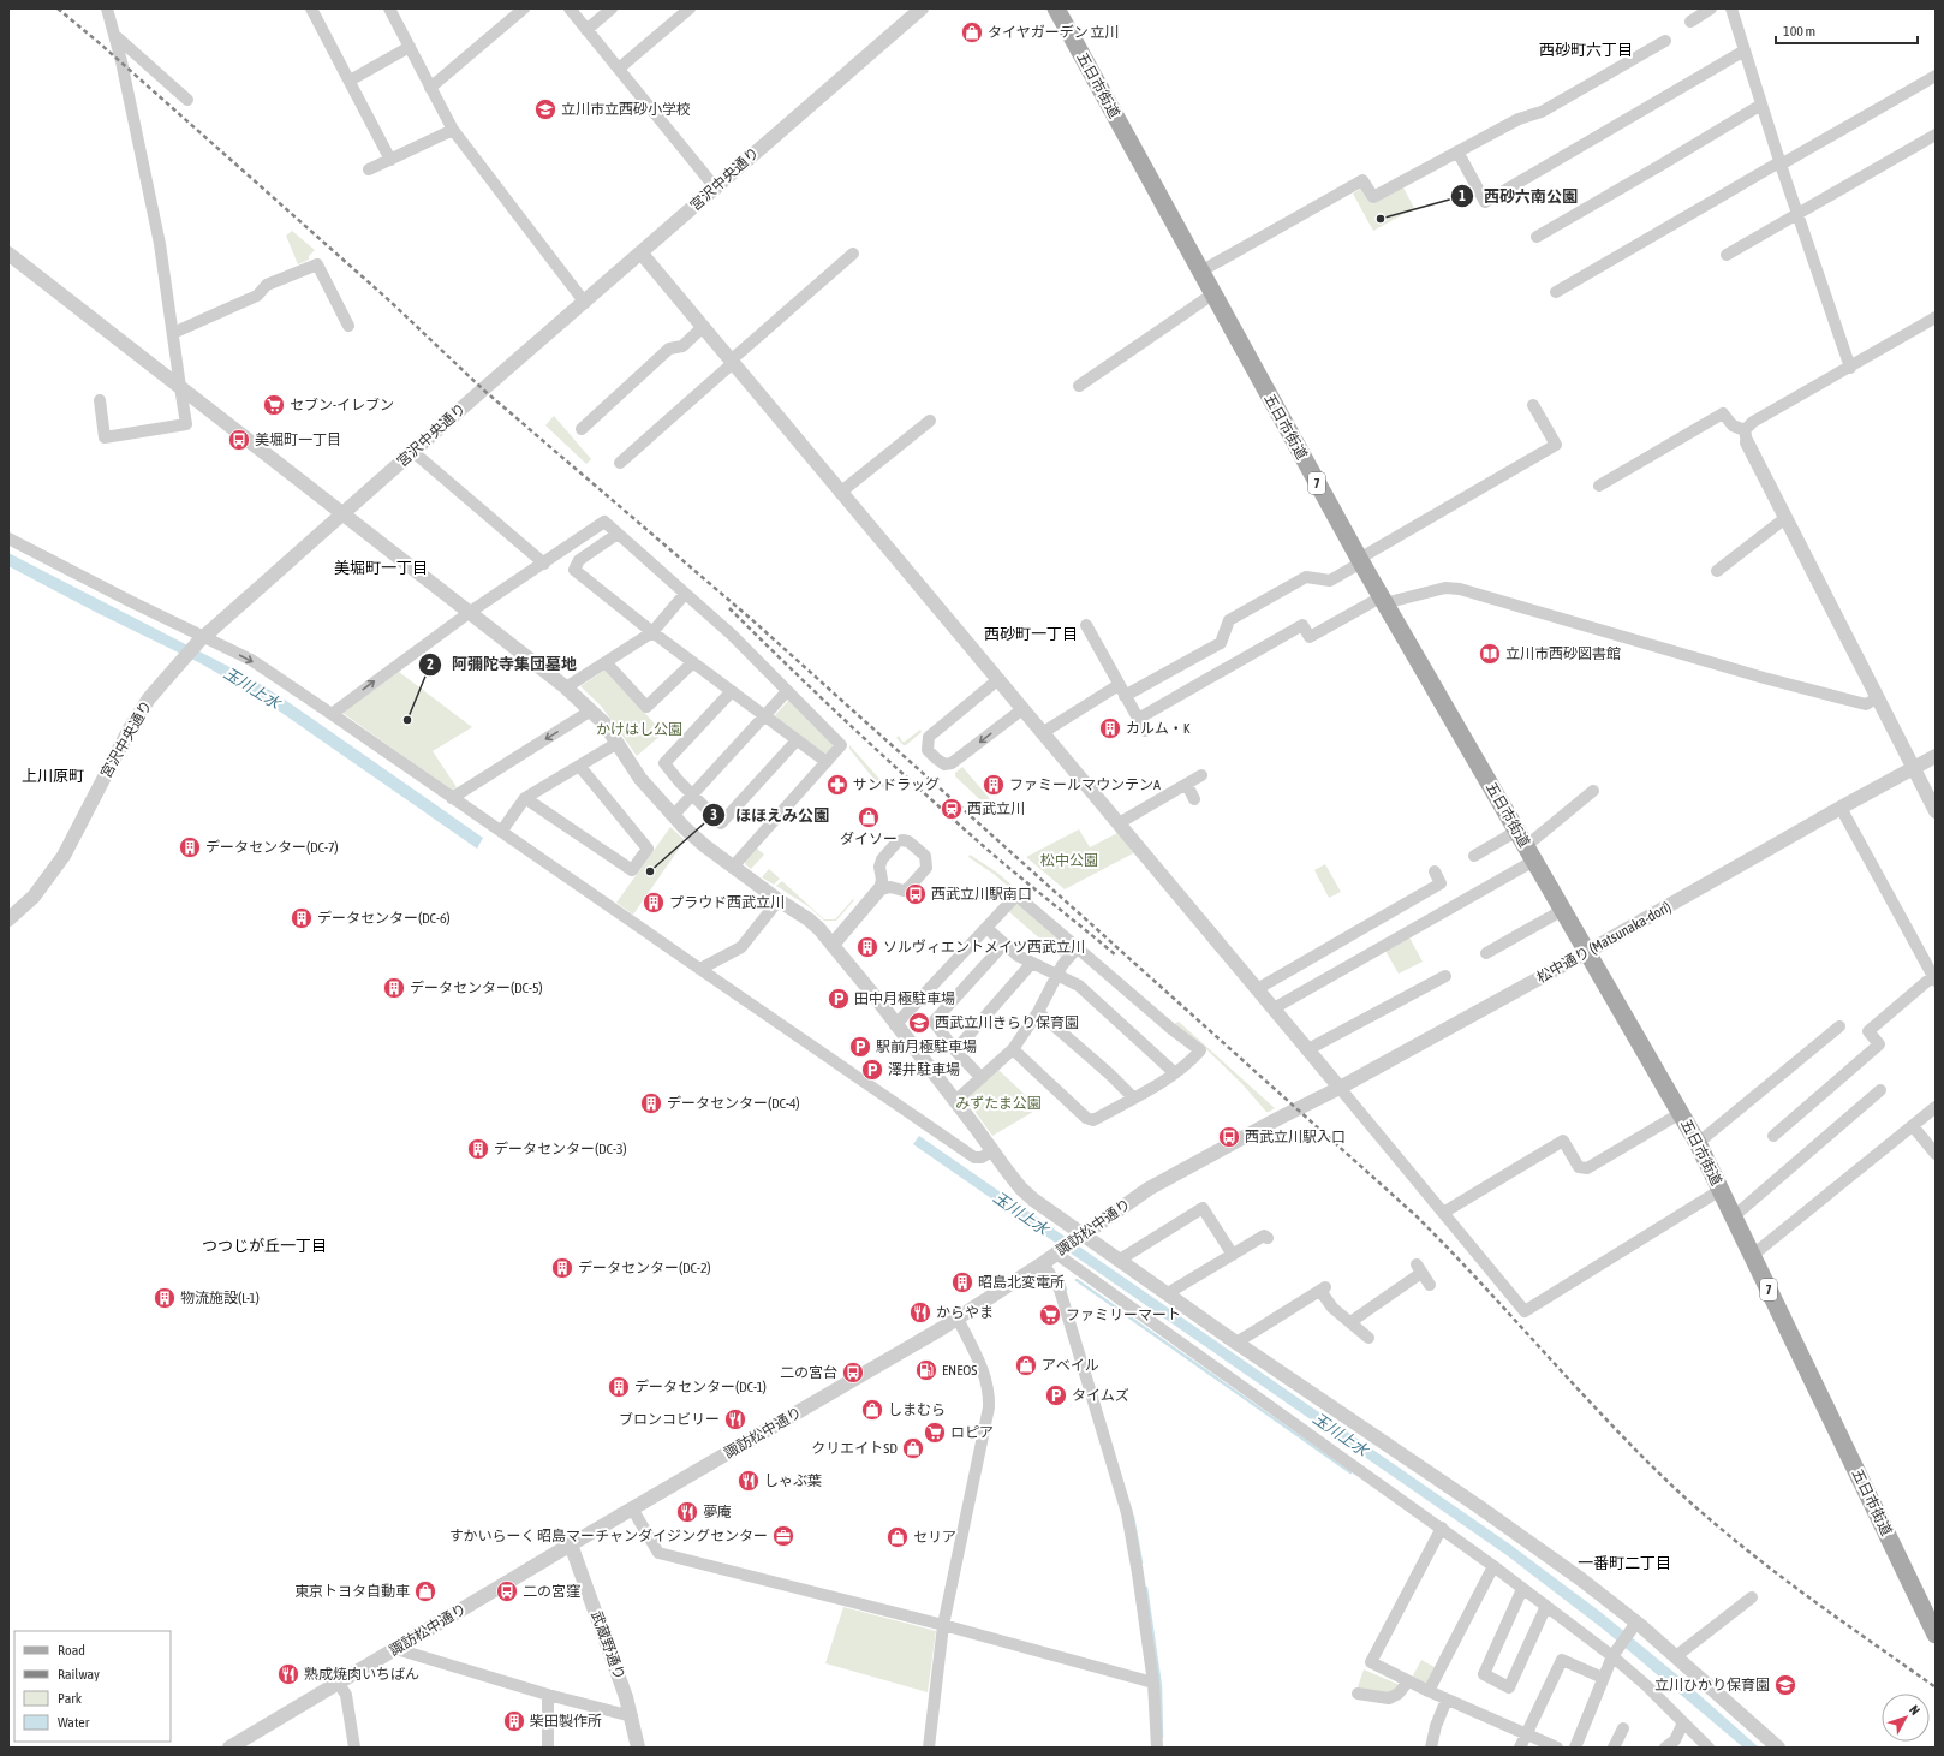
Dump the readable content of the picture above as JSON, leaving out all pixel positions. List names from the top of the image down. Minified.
{"streets":{"main road":["五日市街道","7"],"street":["宮沢中央通り","松中通り (Matsunaka-dori)","諏訪松中通り","武蔵野通り"]},"crossings":[["五日市街道","松中通り (Matsunaka-dori)"],["松中通り (Matsunaka-dori)","諏訪松中通り"],["諏訪松中通り","武蔵野通り"]],"districts":["西砂町六丁目","美堀町一丁目","西砂町一丁目","上川原町","つつじが丘一丁目","一番町二丁目"],"water":["玉川上水"],"parks":["かけはし公園","松中公園","みずたま公園"],"places":{"shop":["タイヤガーデン 立川","ダイソー","アベイル","しまむら","クリエイトSD","セリア","東京トヨタ自動車"],"school or university":["立川市立西砂小学校","西武立川きらり保育園","立川ひかり保育園"],"other":["西砂六南公園","阿彌陀寺集団墓地","ほほえみ公園"],"supermarket":["セブン-イレブン","ファミリーマート","ロピア"],"bus stop":["美堀町一丁目","西武立川駅南口","西武立川駅入口","二の宮台","二の宮窪"],"library":["立川市西砂図書館"],"building":["カルム・K","ファミールマウンテンA","データセンター(DC-7)","プラウド西武立川","データセンター(DC-6)","ソルヴィエントメイツ西武立川","データセンター(DC-5)","データセンター(DC-4)","データセンター(DC-3)","データセンター(DC-2)","昭島北変電所","物流施設(L-1)","データセンター(DC-1)","柴田製作所"],"pharmacy":["サンドラッグ"],"station":["西武立川"],"parking":["田中月極駐車場","駅前月極駐車場","澤井駐車場","タイムズ"],"restaurant":["からやま","ブロンコビリー","しゃぶ葉","夢庵","熟成焼肉いちばん"],"fuel station":["ENEOS"],"office":["すかいらーく 昭島マーチャンダイジングセンター"]},"legend":["Road","Railway","Park","Water"],"scale_bar":"100 m","north":"top right"}
